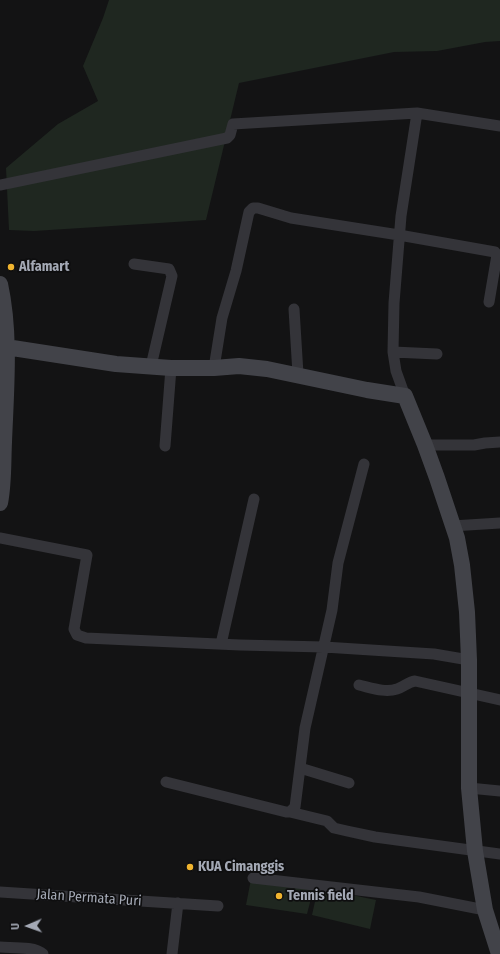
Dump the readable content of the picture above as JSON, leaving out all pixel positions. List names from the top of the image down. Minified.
{"streets":{"street":["Jalan Permata Puri"]},"places":["Alfamart","KUA Cimanggis","Tennis field"],"north":"left"}
